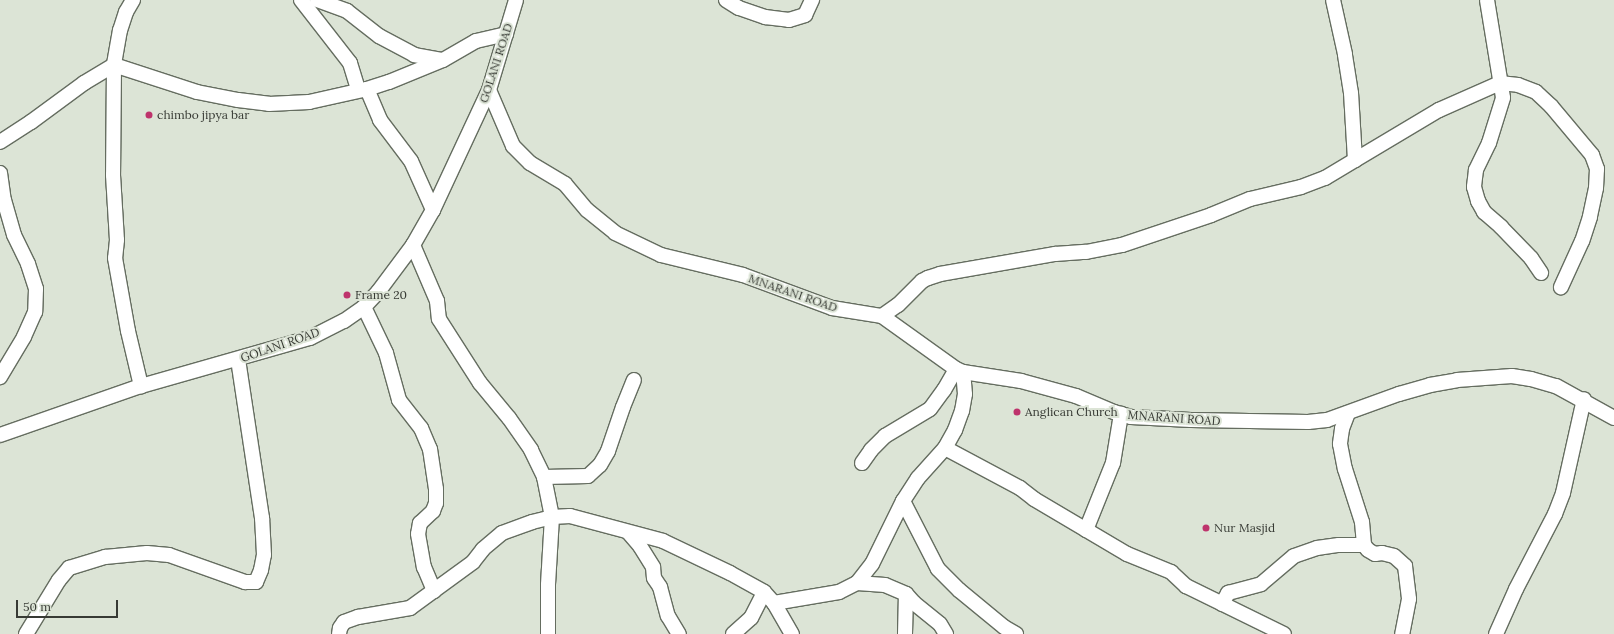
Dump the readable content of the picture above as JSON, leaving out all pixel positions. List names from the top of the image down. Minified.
{"streets":{"street":["GOLANI ROAD","MNARANI ROAD"]},"crossings":[["GOLANI ROAD","MNARANI ROAD"]],"places":["chimbo jipya bar","Frame 20","Anglican Church","Nur Masjid"],"scale_bar":"50 m"}
